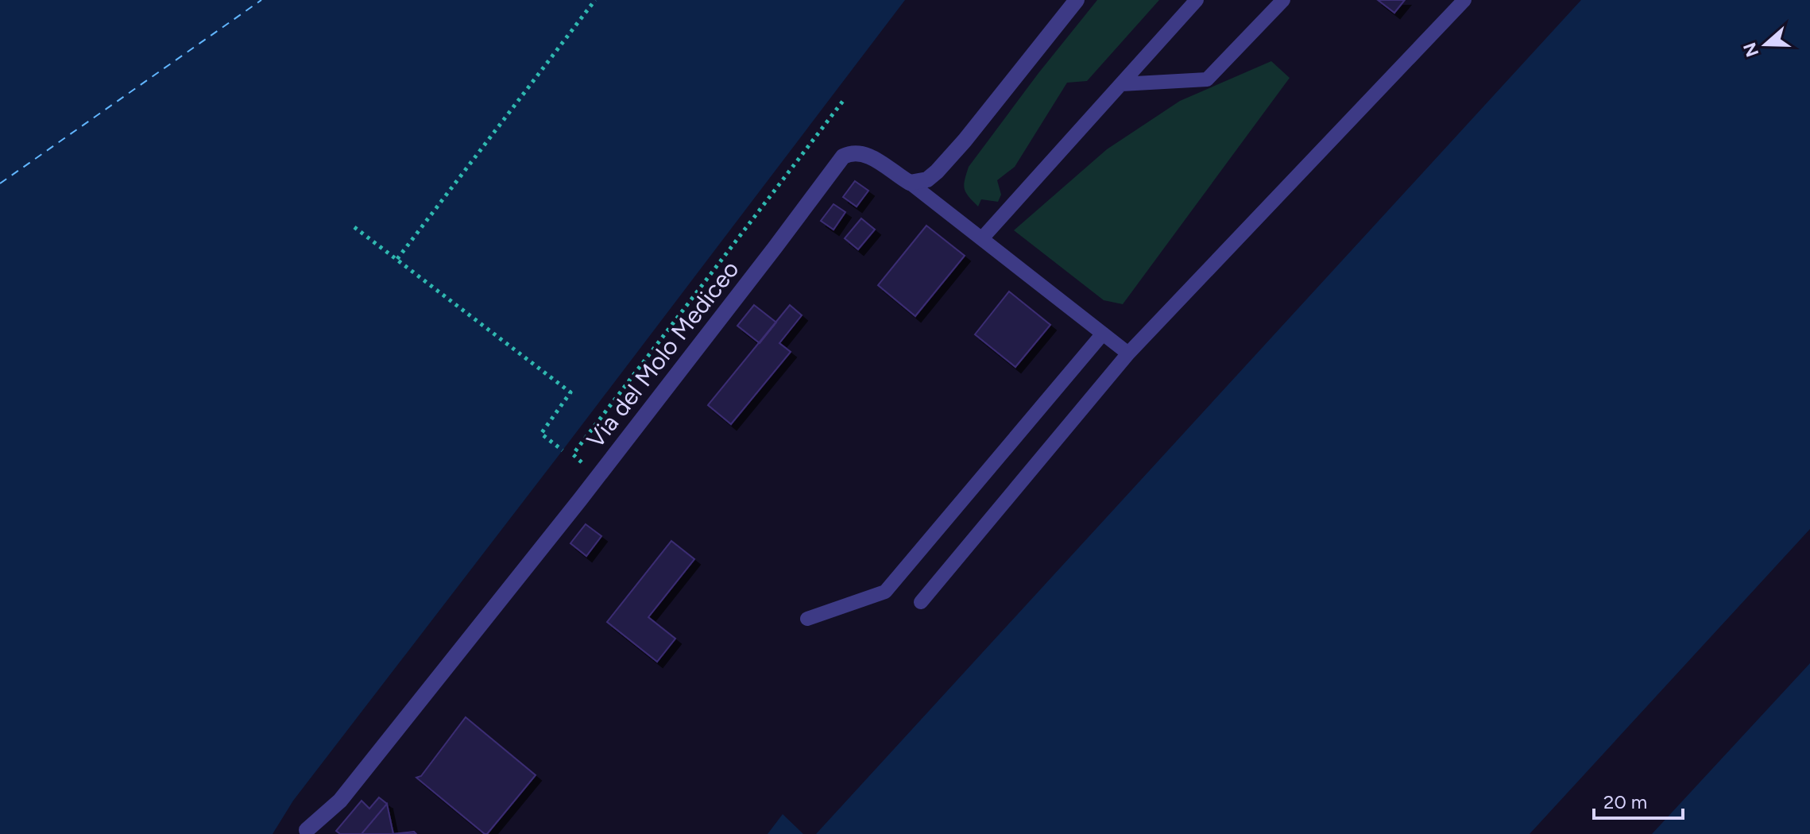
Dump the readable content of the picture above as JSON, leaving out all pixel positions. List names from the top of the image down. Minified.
{"streets":{"street":["Via del Molo Mediceo"]},"scale_bar":"20 m","north":"left"}
